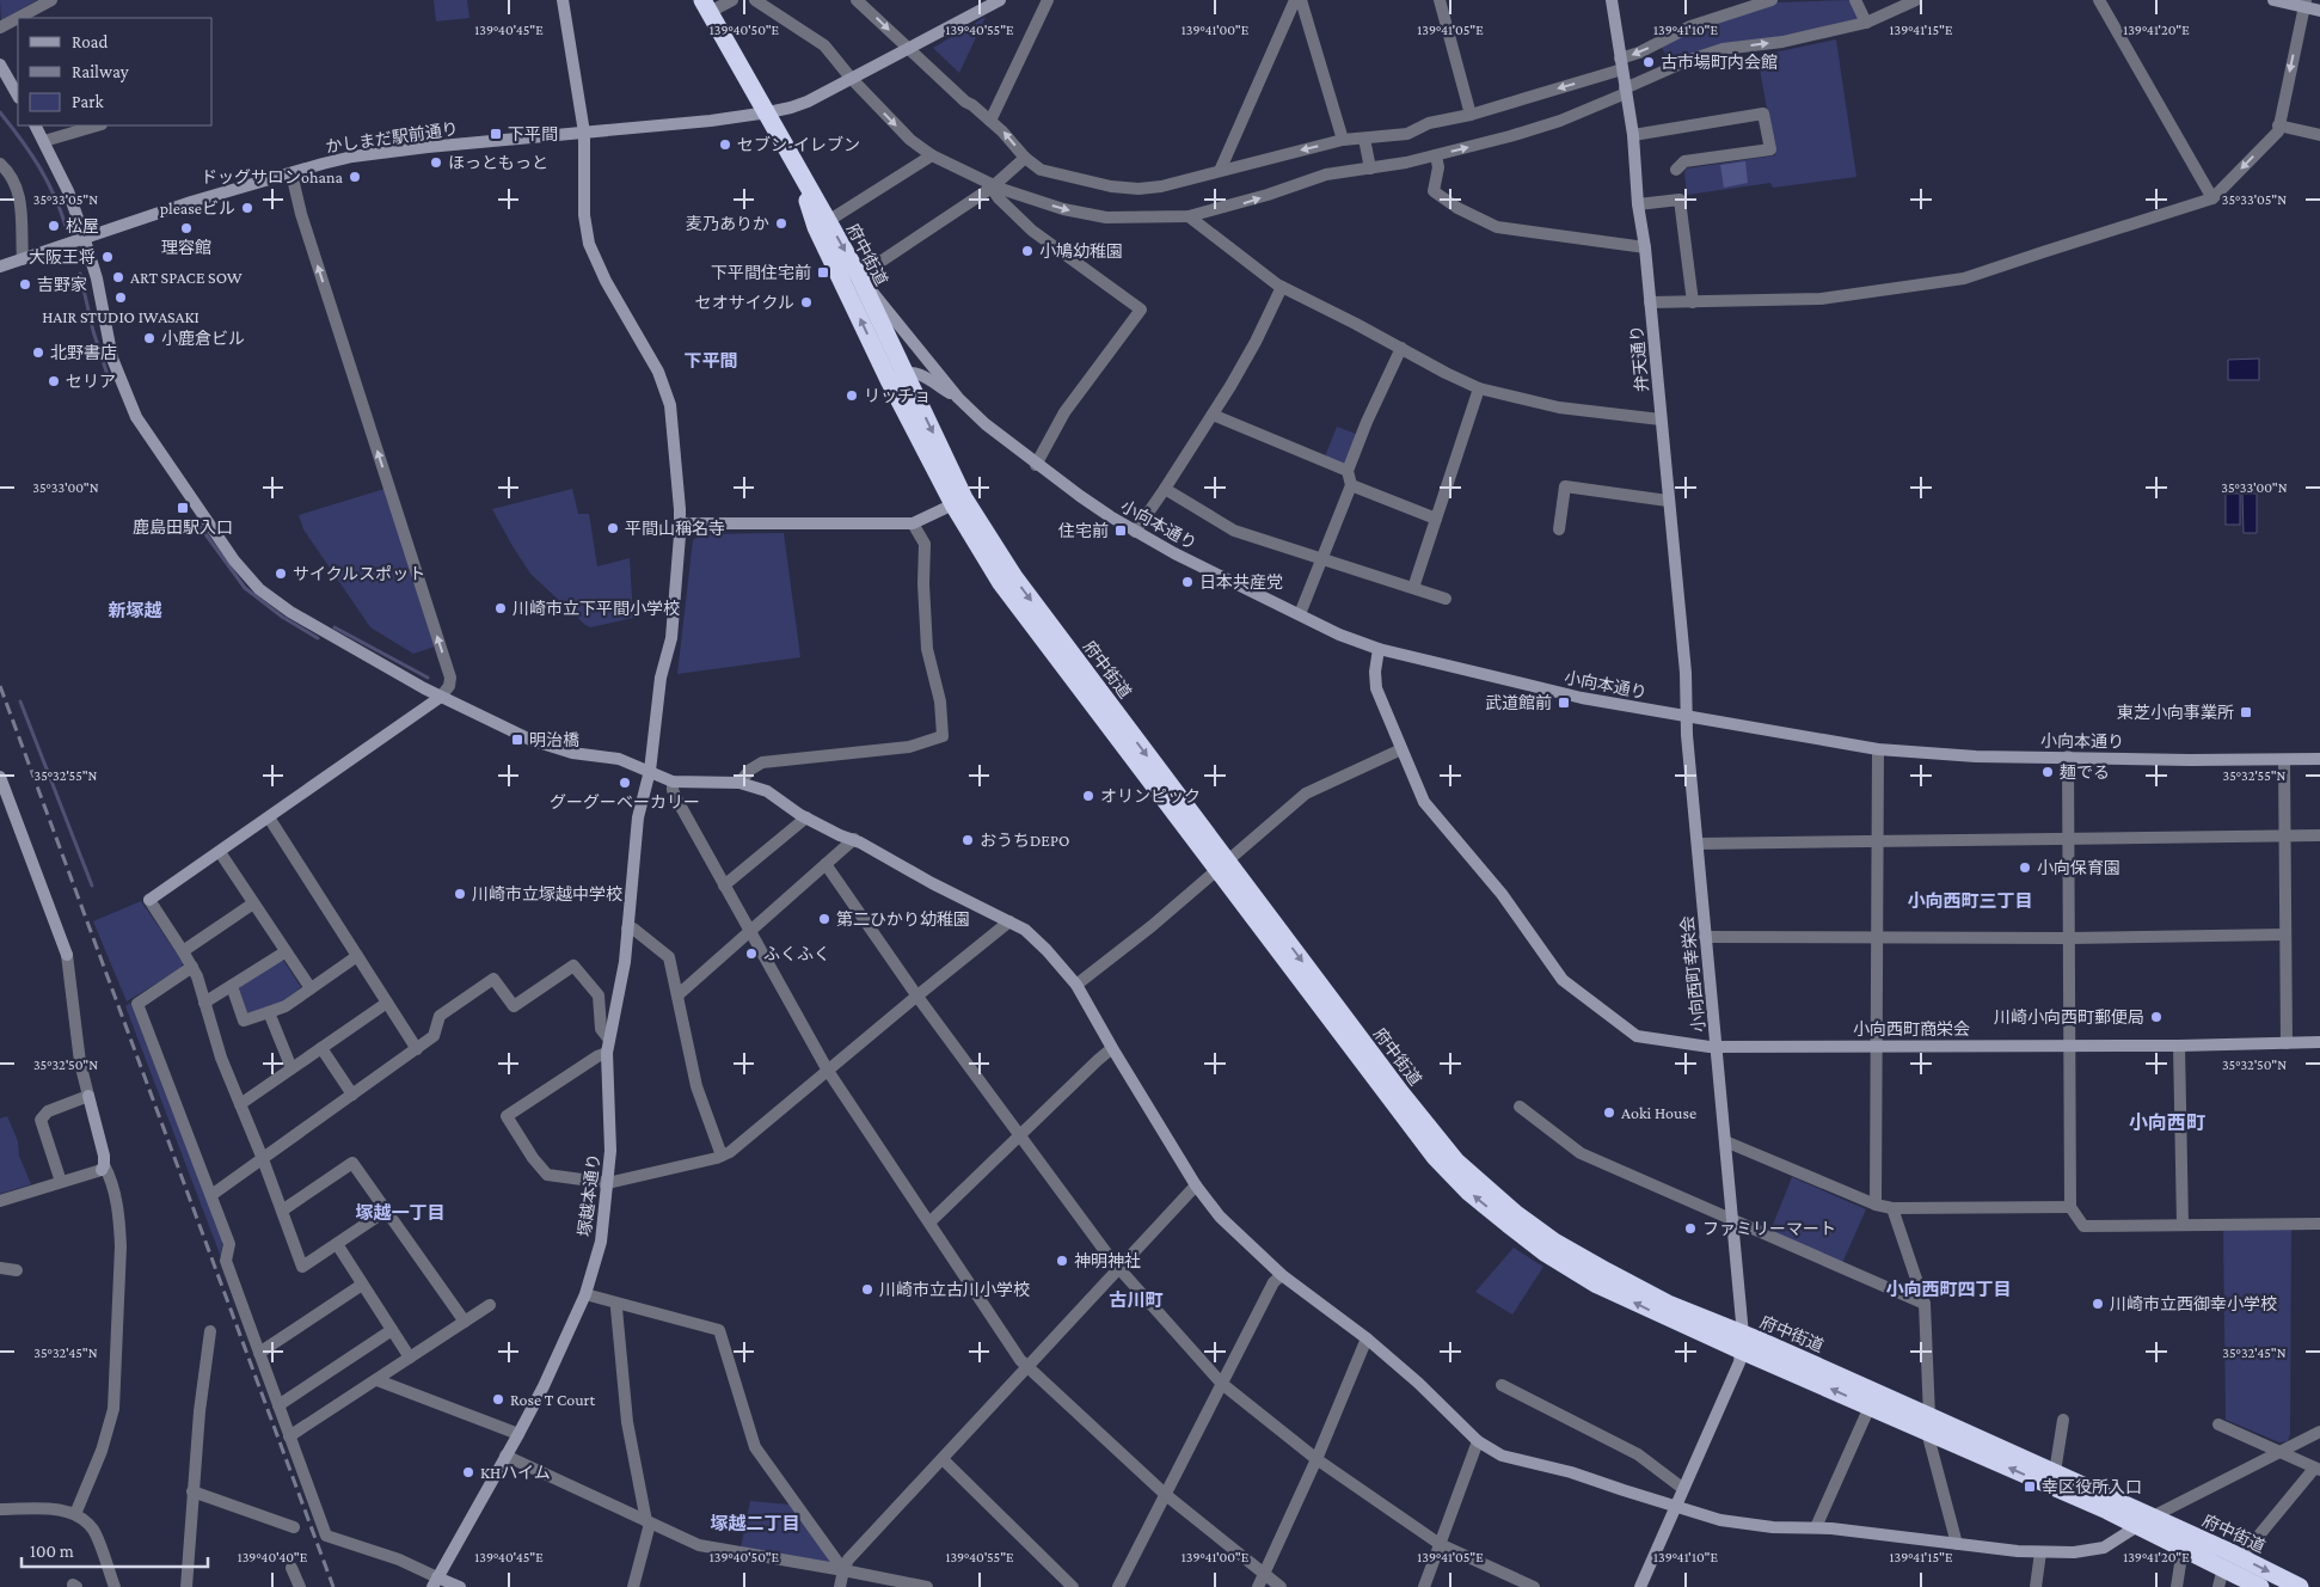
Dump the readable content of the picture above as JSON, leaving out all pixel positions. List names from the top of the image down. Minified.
{"streets":{"highway":["府中街道"],"street":["かしまだ駅前通り","弁天通り","小向本通り","小向西町幸栄会","小向西町商栄会","塚越本通り"]},"crossings":[["かしまだ駅前通り","府中街道"],["かしまだ駅前通り","塚越本通り"],["府中街道","小向西町幸栄会"],["弁天通り","小向本通り"],["弁天通り","小向西町幸栄会"],["小向本通り","小向西町幸栄会"],["小向本通り","小向西町商栄会"],["小向西町幸栄会","小向西町商栄会"]],"districts":["下平間","新塚越","小向西町三丁目","小向西町","塚越一丁目","小向西町四丁目","古川町","塚越二丁目"],"places":{"other":["古市場町内会館","セブン-イレブン","ほっともっと","ドッグサロンohana","pleaseビル","麦乃ありか","松屋","理容館","小鳩幼稚園","大阪王将","ART SPACE SOW","吉野家","HAIR STUDIO IWASAKI","セオサイクル","小鹿倉ビル","北野書店","セリア","リッチョ","平間山稱名寺","サイクルスポット","日本共産党","川崎市立下平間小学校","麺でる","グーグーベーカリー","オリンピック","おうちDEPO","小向保育園","川崎市立塚越中学校","第二ひかり幼稚園","ふくふく","川崎小向西町郵便局","Aoki House","ファミリーマート","神明神社","川崎市立古川小学校","川崎市立西御幸小学校","Rose T Court","KHハイム"],"transit":["下平間","下平間住宅前","鹿島田駅入口","住宅前","武道館前","東芝小向事業所","明治橋","幸区役所入口"]},"legend":["Road","Railway","Park"],"scale_bar":"100 m","coordinates":["139°40'45\"E","139°40'50\"E","139°40'55\"E","139°41'00\"E","139°41'05\"E","139°41'10\"E","139°41'15\"E","139°41'20\"E","35°33'05\"N","35°33'00\"N","35°32'55\"N","35°32'50\"N","35°32'45\"N","139°40'40\"E"]}
